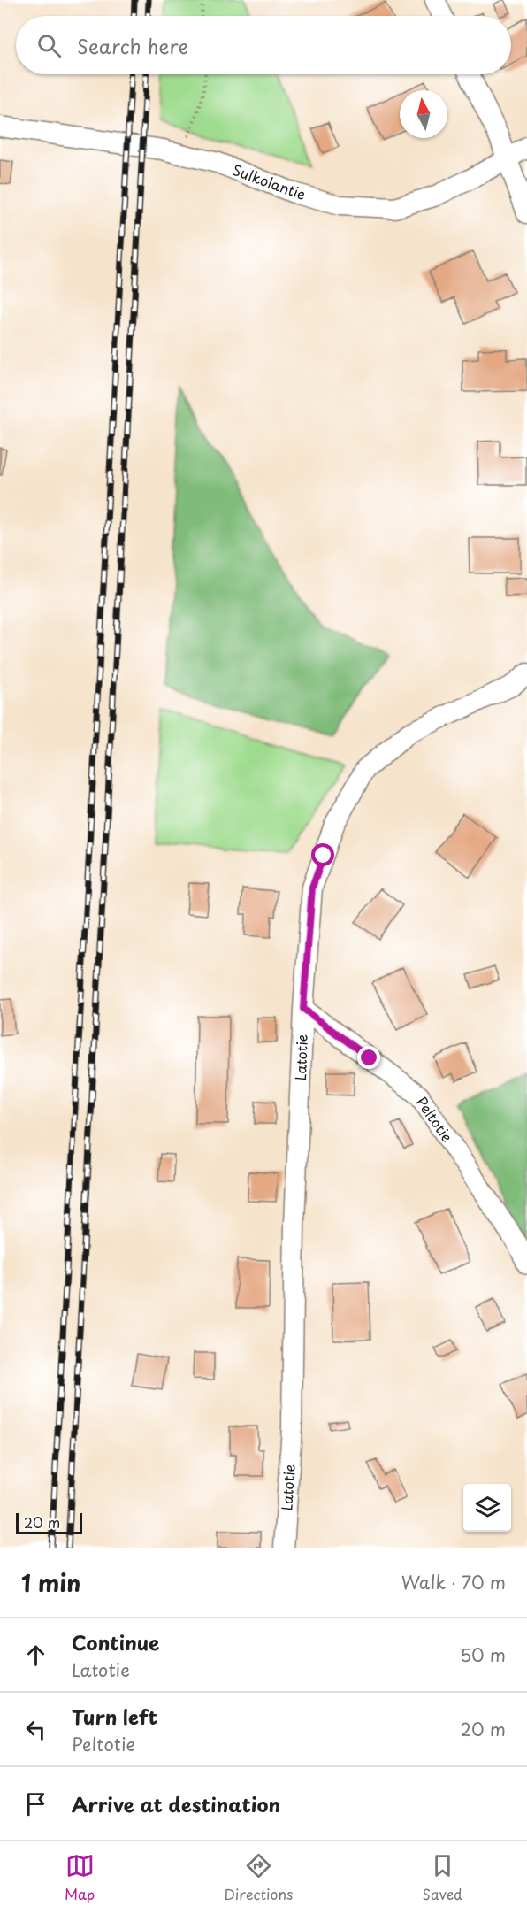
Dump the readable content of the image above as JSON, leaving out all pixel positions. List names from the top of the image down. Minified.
{"streets":{"street":["Sulkolantie","Latotie","Peltotie"]},"crossings":[["Latotie","Peltotie"]],"scale_bar":"20 m","north":"top","page":{"search":"Search here","scale":"20 m","heading":["1 min","Walk · 70 m"],"list":[["Continue","Latotie","50 m"],["Turn left","Peltotie","20 m"],"Arrive at destination"],"nav":["Map","Directions","Saved"]}}
